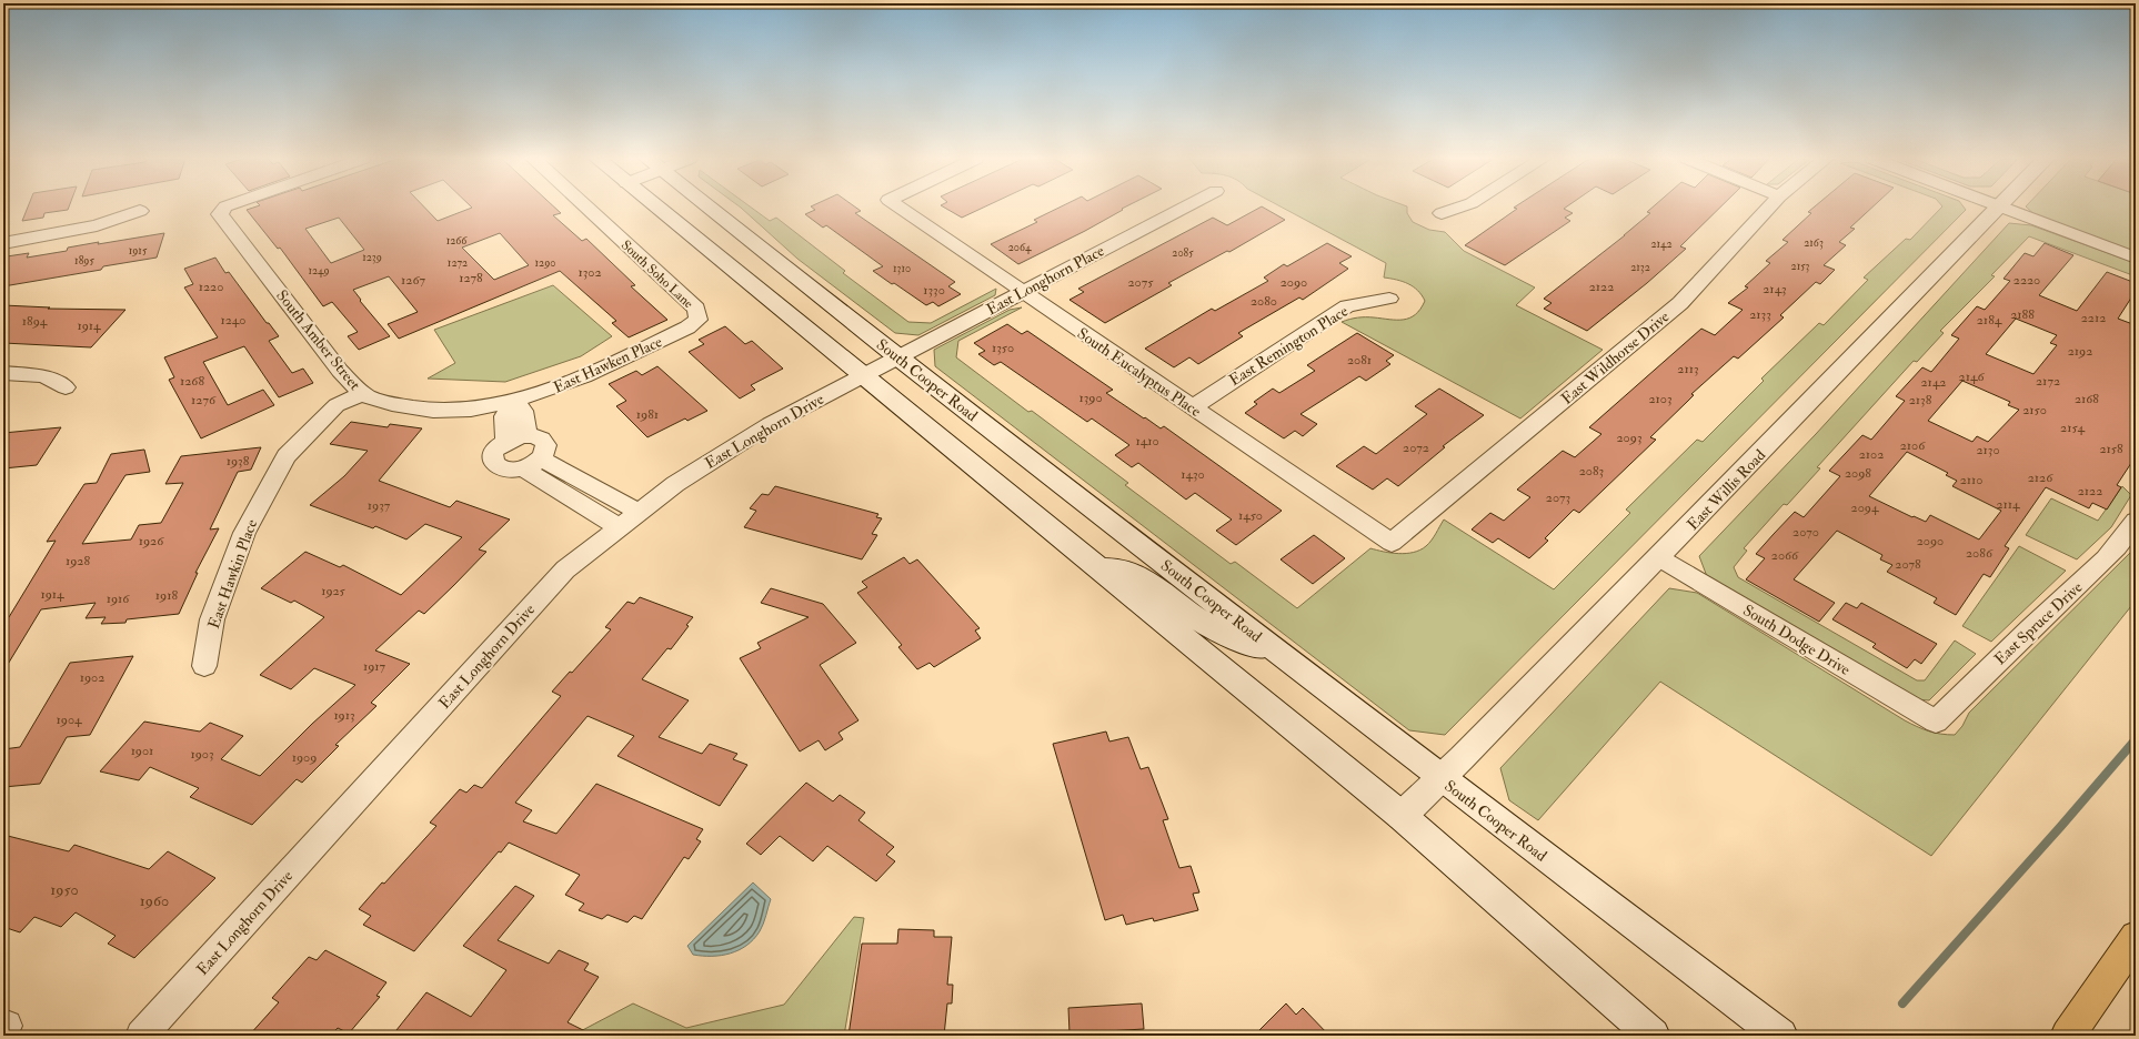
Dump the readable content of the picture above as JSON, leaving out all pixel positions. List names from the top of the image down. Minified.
{"streets":{"main road":["South Cooper Road","East Willis Road"],"street":["South Soho Lane","East Longhorn Place","South Amber Street","East Remington Place","East Wildhorse Drive","East Hawken Place","South Eucalyptus Place","East Longhorn Drive","East Hawkin Place","East Spruce Drive","South Dodge Drive"]},"crossings":[["South Soho Lane","East Hawken Place"],["East Longhorn Place","South Eucalyptus Place"],["East Longhorn Place","South Cooper Road"],["East Longhorn Place","East Longhorn Drive"],["South Amber Street","East Hawken Place"],["South Amber Street","East Hawkin Place"],["East Remington Place","South Eucalyptus Place"],["East Wildhorse Drive","South Eucalyptus Place"],["South Cooper Road","East Longhorn Drive"],["South Cooper Road","East Willis Road"],["East Willis Road","South Dodge Drive"],["East Spruce Drive","South Dodge Drive"]],"house_numbers":["1266","2163","2142","2064","1915","2085","1239","1895","1272","1290","2153","2132","1310","1249","1302","1278","1267","2220","2075","2090","1220","2122","2143","1330","2080","2133","2188","2212","1240","2184","1894","1914","1350","2192","2081","2113","2146","1268","2172","2142","1390","2103","2168","1276","2138","2150","1981","2154","2093","1410","2106","2072","2158","2130","2102","1938","2083","2098","1430","2126","2110","2122","2073","2114","1937","2094","1450","2070","1926","2090","2086","2066","1928","2078","1925","1914","1918","1916","1917","1902","1913","1904","1901","1903","1909","1950","1960"]}
